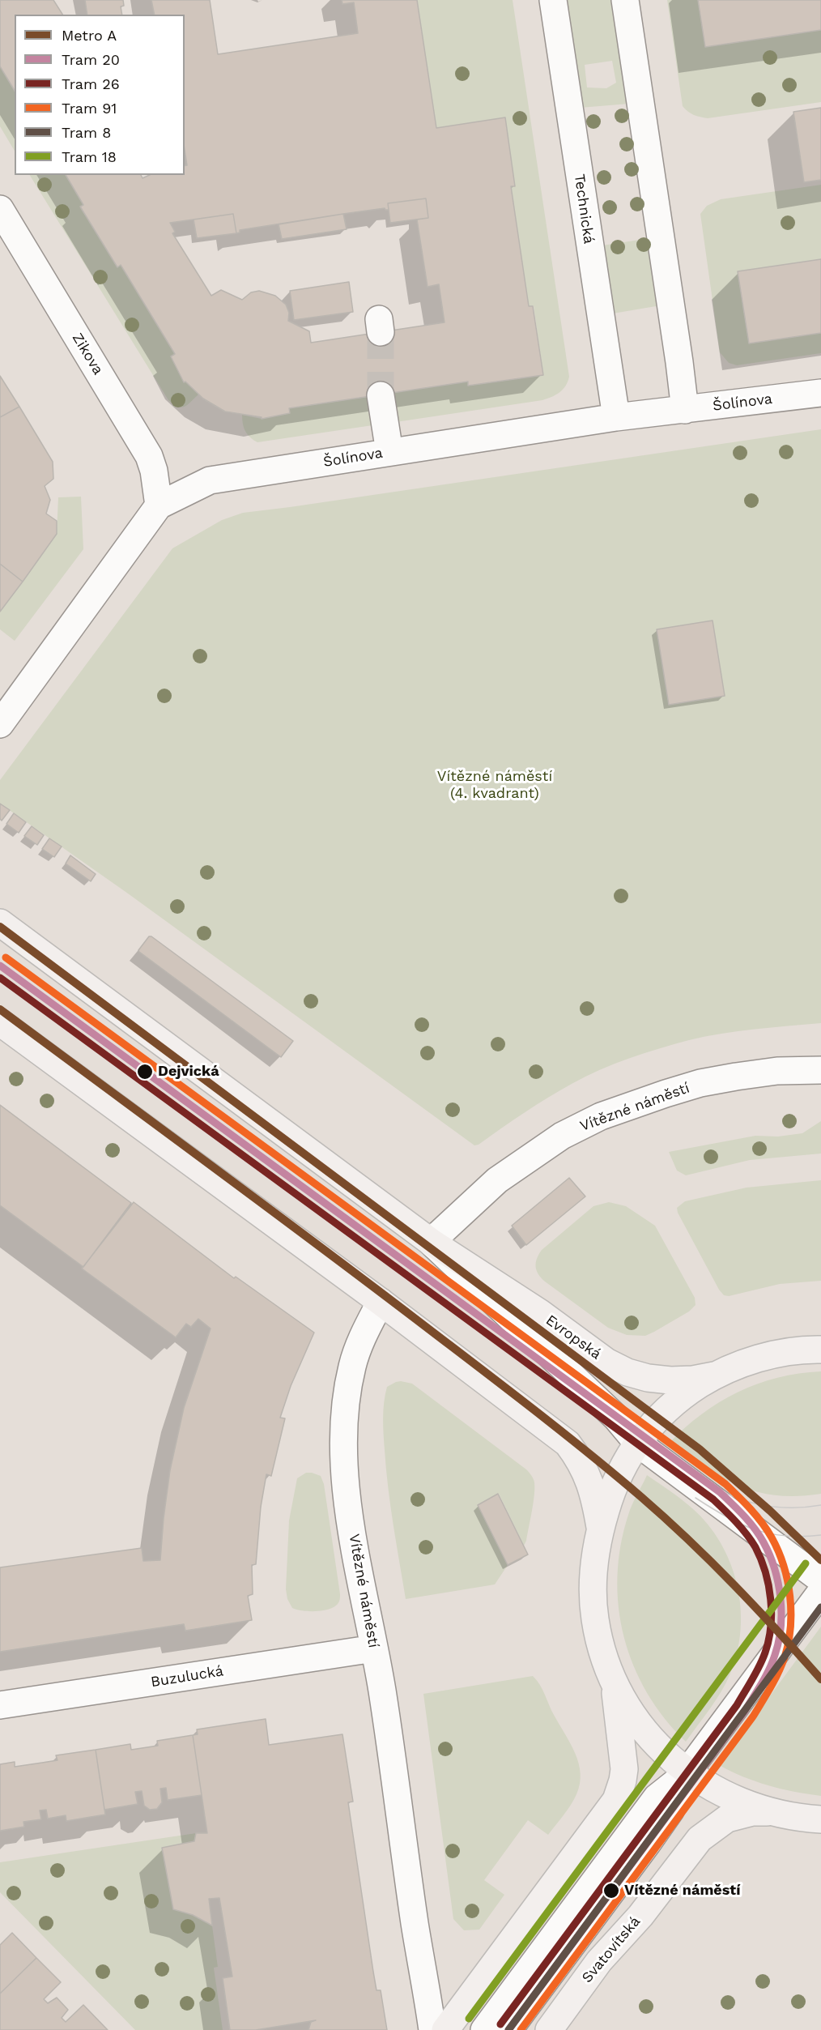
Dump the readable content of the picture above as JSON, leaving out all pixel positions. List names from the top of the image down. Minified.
{"streets":{"main road":["Evropská","Svatovítská"],"street":["Technická","Zikova","Šolínova","Vítězné náměstí","Buzulucká"]},"crossings":[["Technická","Šolínova"],["Zikova","Šolínova"],["Vítězné náměstí","Evropská"],["Vítězné náměstí","Buzulucká"]],"parks":["Vítězné náměstí (4. kvadrant)"],"places":["Dejvická","Vítězné náměstí"],"lines":["metro line A","tram line 91","tram line 20","tram line 26","tram line 18","tram line 8"],"legend":["Metro A","Tram 20","Tram 26","Tram 91","Tram 8","Tram 18"]}
